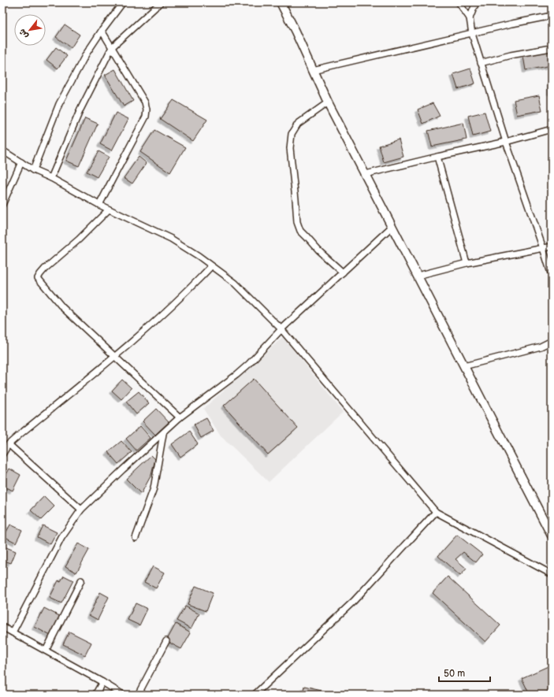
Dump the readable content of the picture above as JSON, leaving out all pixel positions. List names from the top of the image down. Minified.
{"scale_bar":"50 m","north":"bottom left"}
